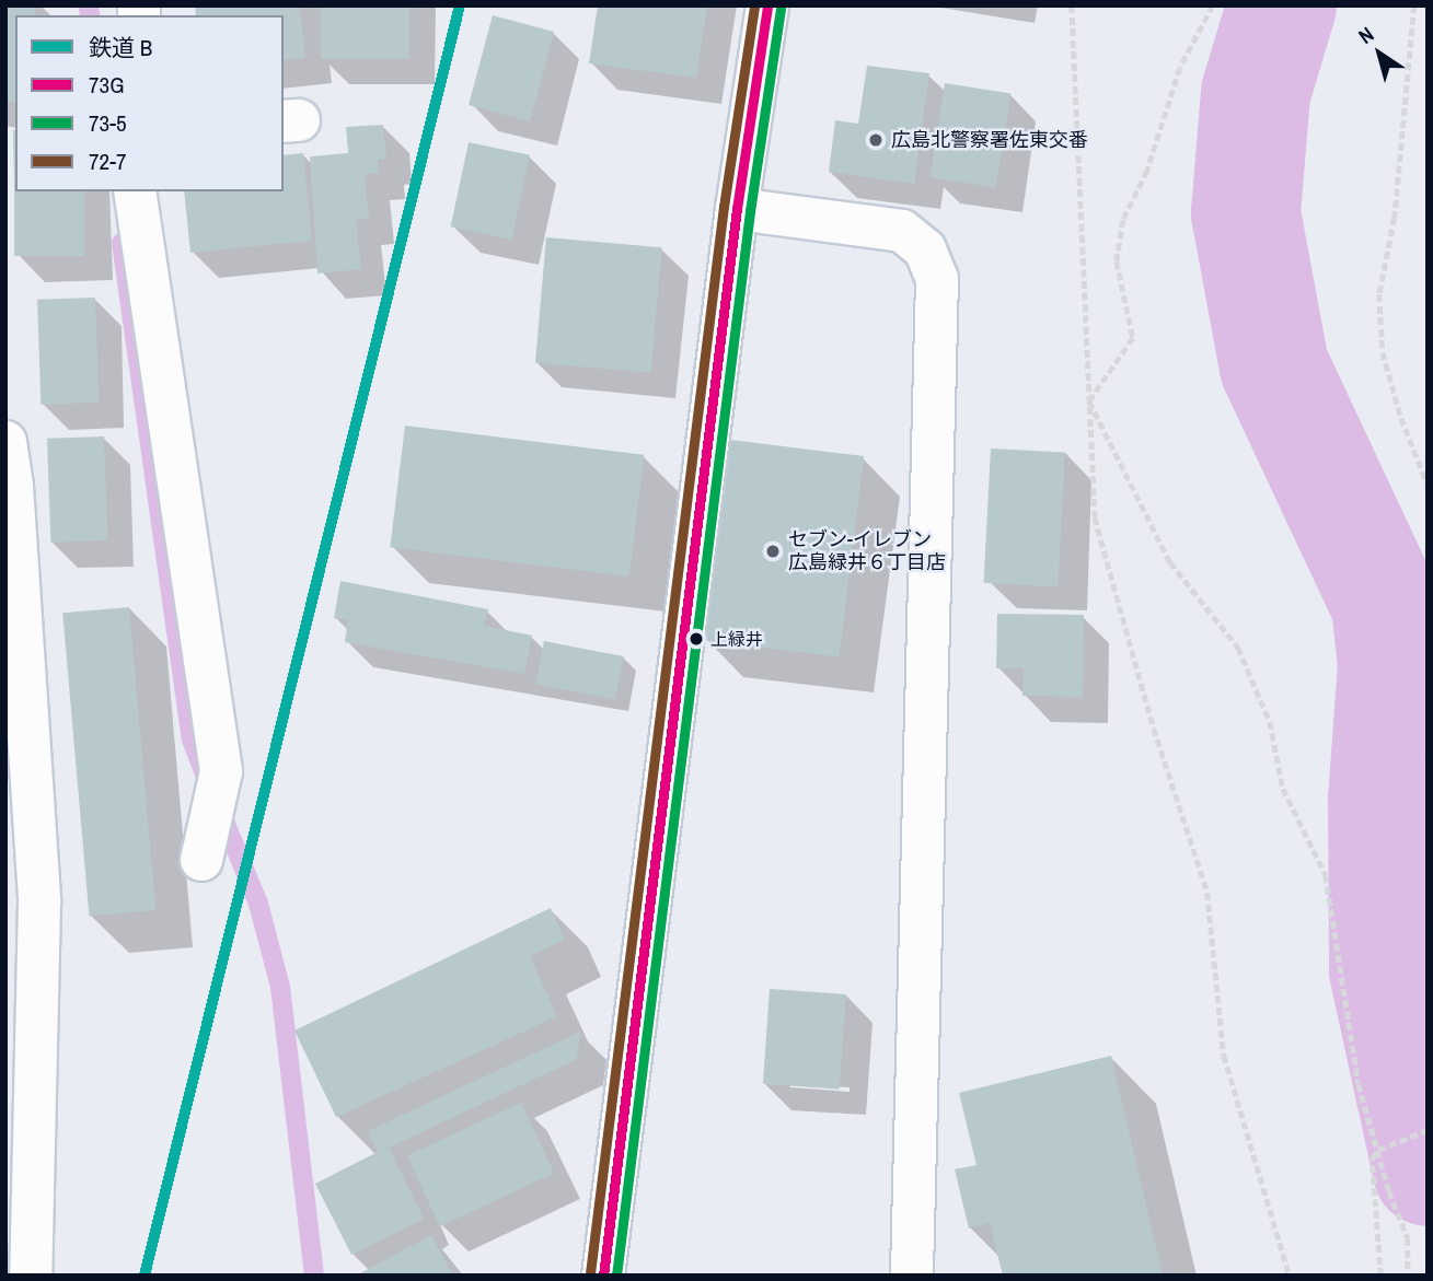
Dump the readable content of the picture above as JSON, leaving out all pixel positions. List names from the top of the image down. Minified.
{"places":["広島北警察署佐東交番","セブン‐イレブン 広島緑井６丁目店","上緑井"],"lines":["rail line B","transit line 73G","transit line 72-7","transit line 73-5"],"legend":["鉄道 B","73G","73-5","72-7"],"north":"top left"}
